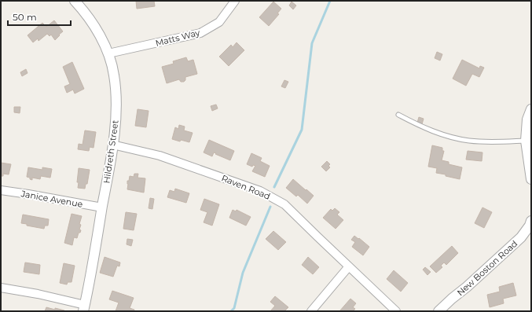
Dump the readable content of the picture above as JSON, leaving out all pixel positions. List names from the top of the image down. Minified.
{"streets":{"street":["Matts Way","Hildreth Street","Raven Road","Janice Avenue","New Boston Road"]},"crossings":[["Matts Way","Hildreth Street"],["Hildreth Street","Raven Road"],["Hildreth Street","Janice Avenue"]],"scale_bar":"50 m"}
